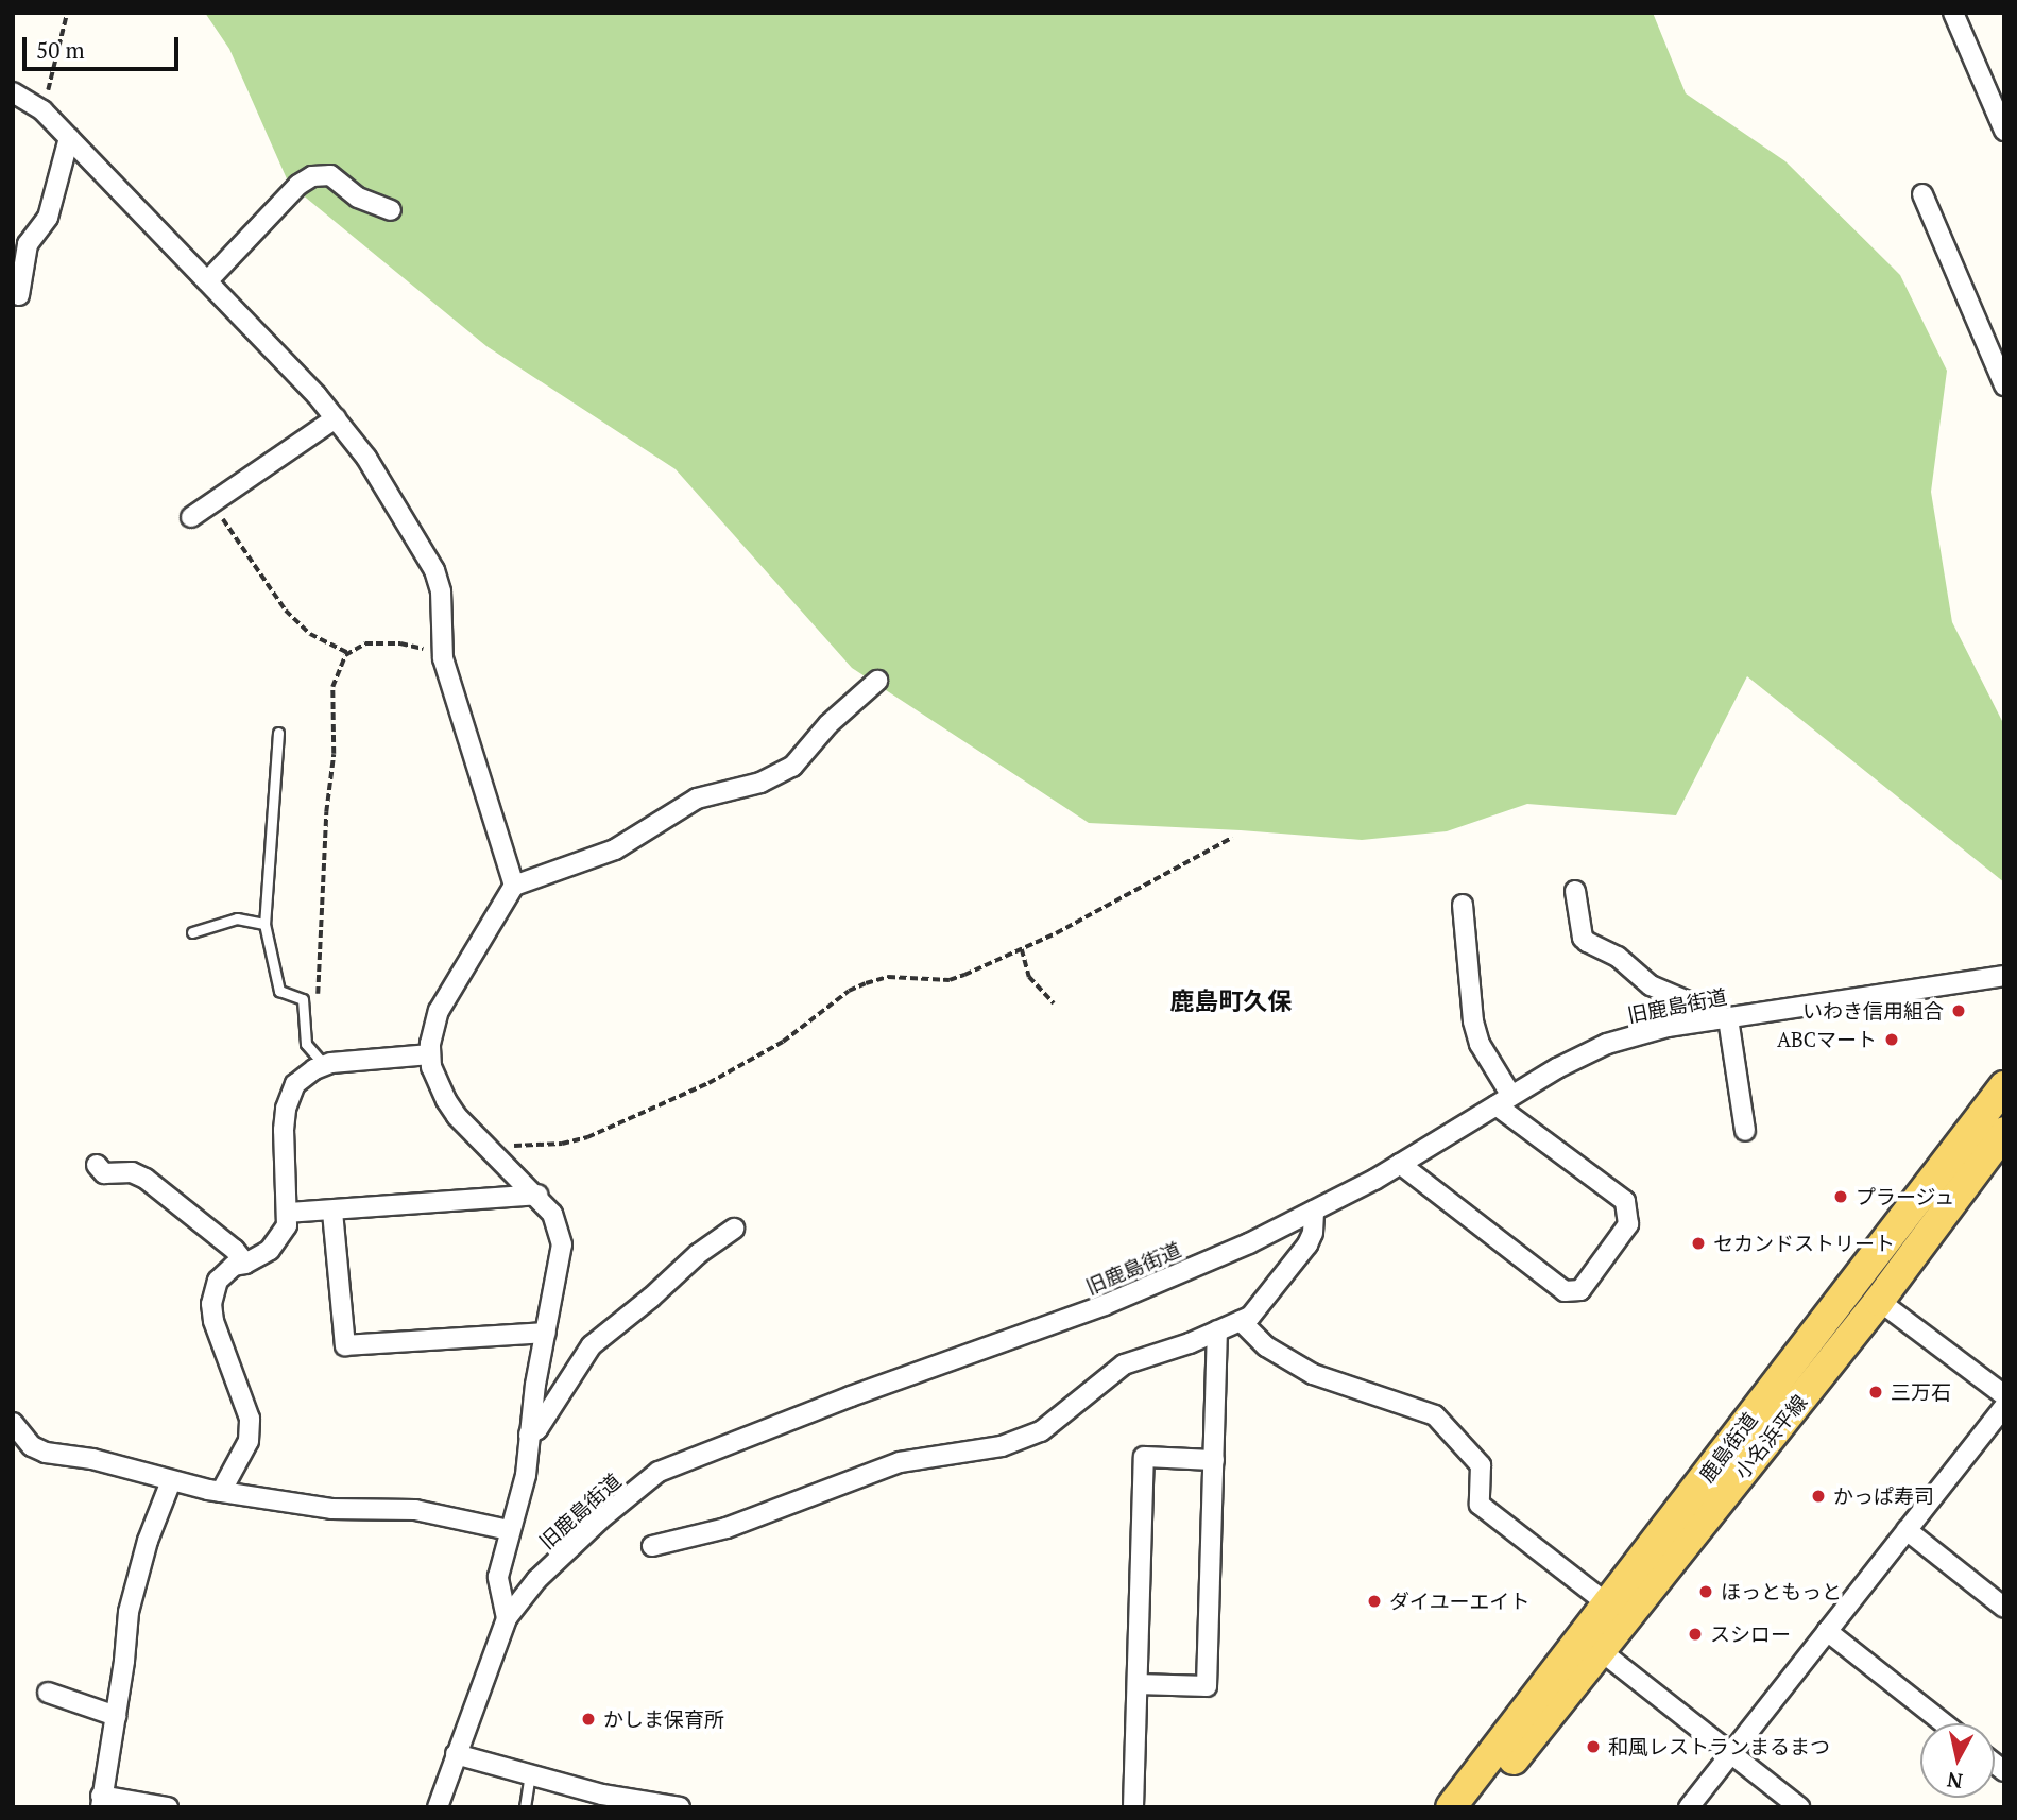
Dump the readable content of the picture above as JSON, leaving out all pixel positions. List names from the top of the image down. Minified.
{"streets":{"main road":["小名浜平線","鹿島街道"],"street":["旧鹿島街道"]},"crossings":[["小名浜平線","鹿島街道"]],"districts":["鹿島町久保"],"places":["いわき信用組合","ABCマート","プラージュ","セカンドストリート","三万石","かっぱ寿司","ほっともっと","ダイユーエイト","スシロー","かしま保育所","和風レストランまるまつ"],"scale_bar":"50 m","north":"bottom"}
